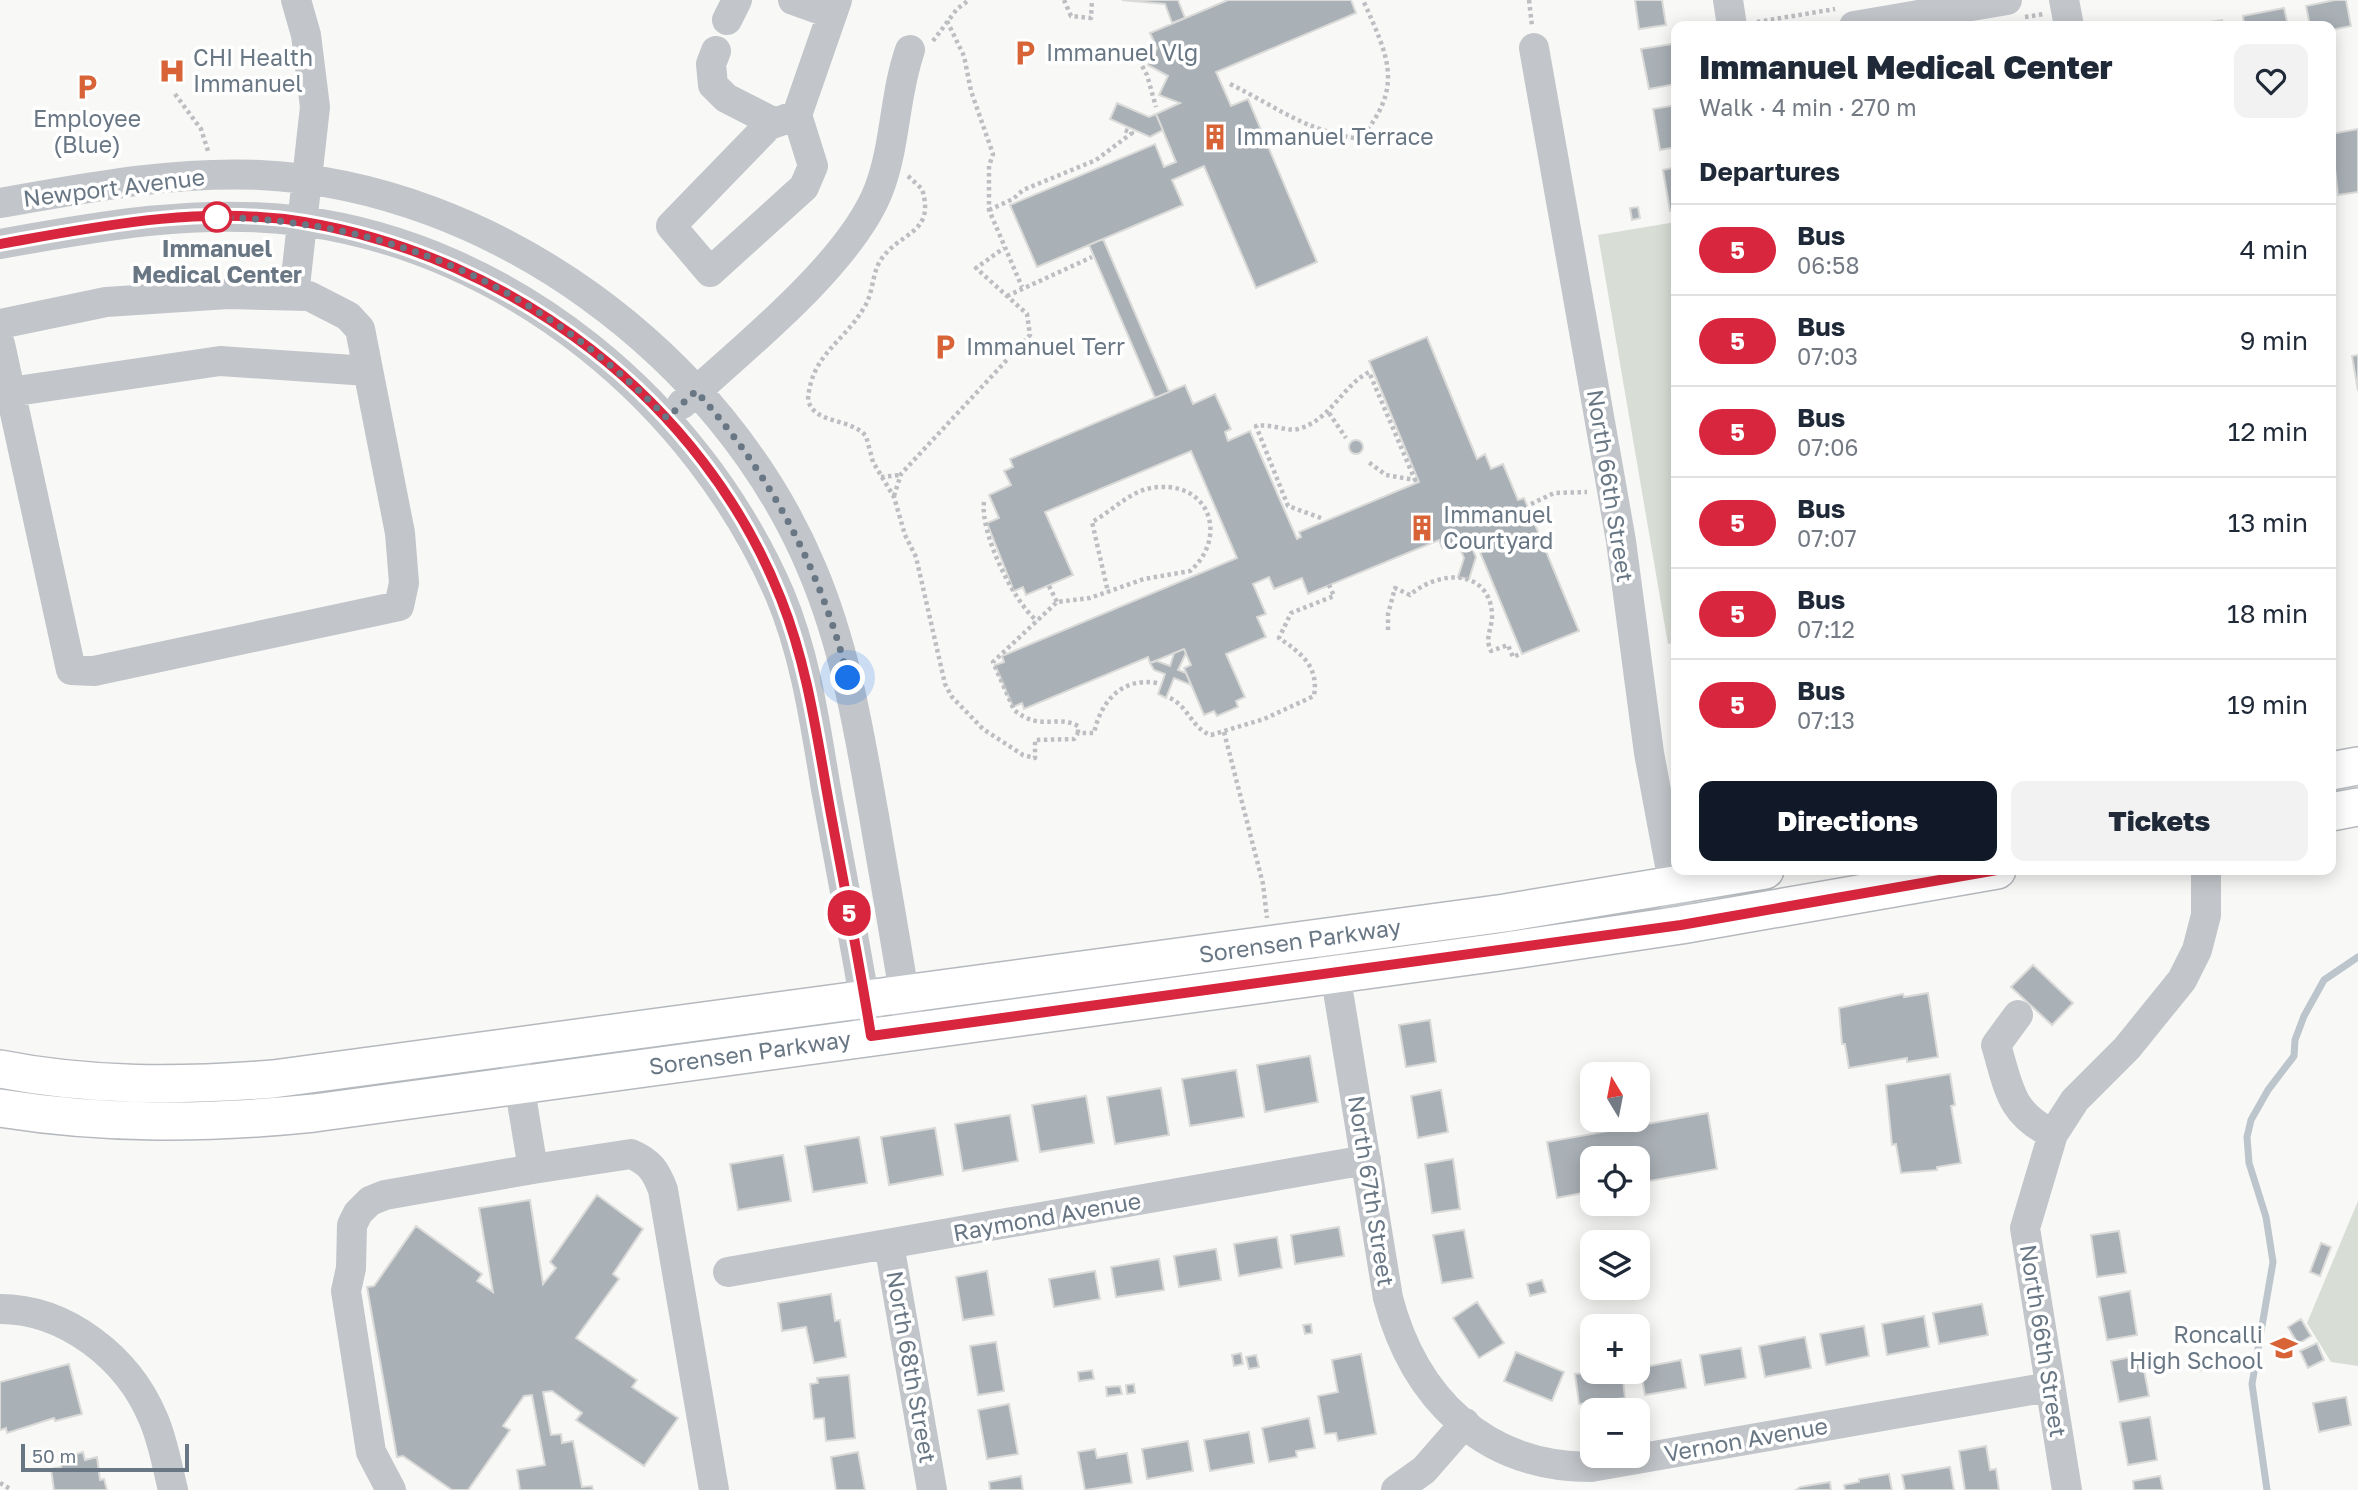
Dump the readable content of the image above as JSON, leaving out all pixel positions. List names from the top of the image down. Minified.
{"streets":{"main road":["Sorensen Parkway"],"street":["Newport Avenue","North 66th Street","North 67th Street","Raymond Avenue","North 68th Street","Vernon Avenue"]},"crossings":[["Newport Avenue","Sorensen Parkway"],["North 66th Street","Sorensen Parkway"],["North 66th Street","Vernon Avenue"],["Sorensen Parkway","North 67th Street"],["North 67th Street","Raymond Avenue"],["North 67th Street","Vernon Avenue"],["Raymond Avenue","North 68th Street"]],"places":{"parking":["Immanuel Vlg","Employee (Blue)","Immanuel Terr"],"hospital":["CHI Health Immanuel"],"building":["Immanuel Terrace","Immanuel Courtyard"],"other":["Immanuel Medical Center"],"school or university":["Roncalli High School"]},"lines":["bus line 5"],"scale_bar":"50 m","north":"top","page":{"on_map":"5","heading":[["Immanuel Medical Center","Walk · 4 min · 270 m"],"Departures"],"list":[{"mark":"5","name":"Bus","note":"06:58","value":"4 min"},{"mark":"5","name":"Bus","note":"07:03","value":"9 min"},{"mark":"5","name":"Bus","note":"07:06","value":"12 min"},{"mark":"5","name":"Bus","note":"07:07","value":"13 min"},{"mark":"5","name":"Bus","note":"07:12","value":"18 min"},{"mark":"5","name":"Bus","note":"07:13","value":"19 min"}],"buttons":["Directions","Tickets"],"map_buttons":["+","−"],"scale":"50 m"}}
